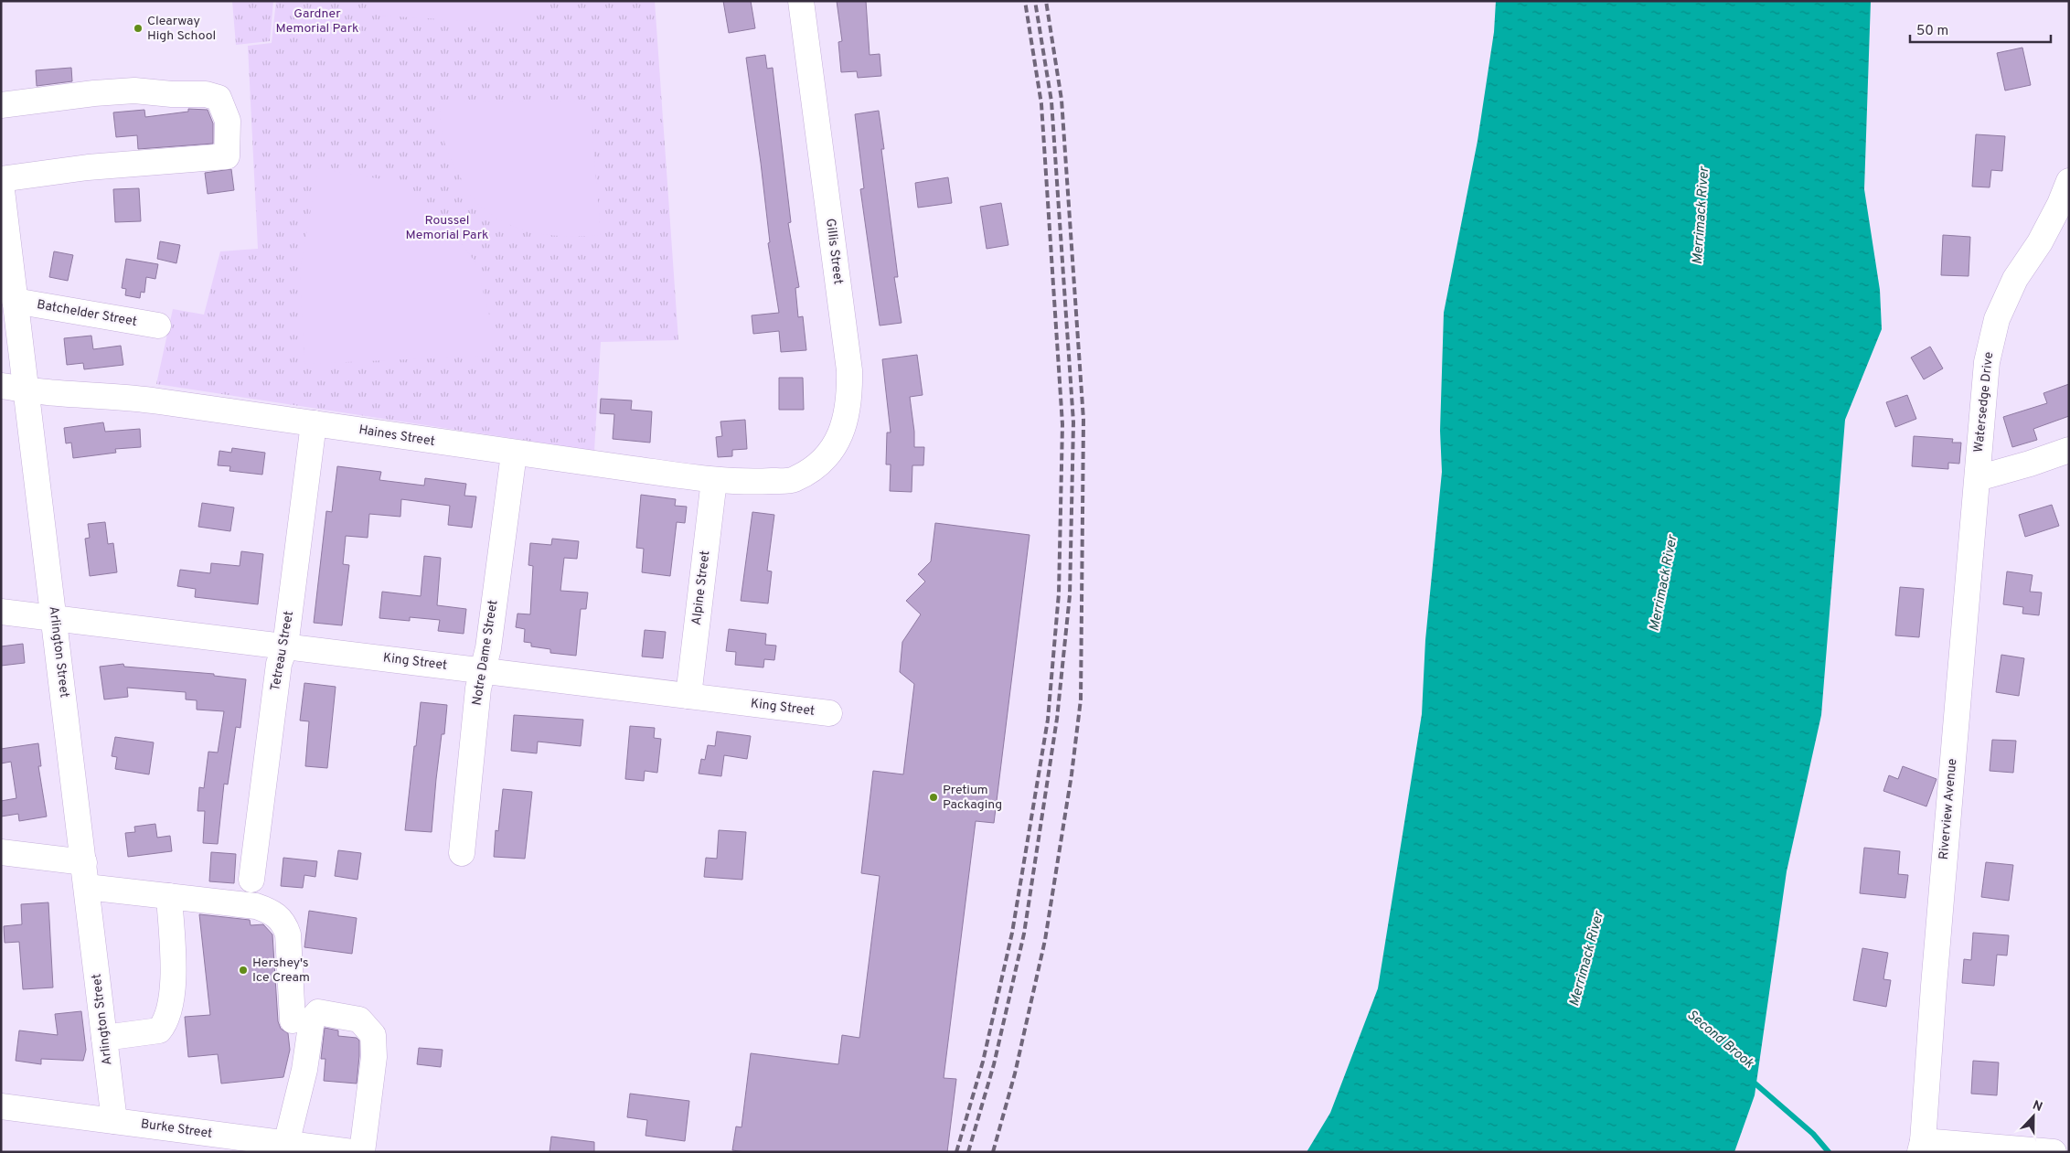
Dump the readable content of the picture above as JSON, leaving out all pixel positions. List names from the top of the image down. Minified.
{"streets":{"street":["Gillis Street","Batchelder Street","Watersedge Drive","Haines Street","Alpine Street","Tetreau Street","Arlington Street","Notre Dame Street","King Street","Riverview Avenue","Burke Street"]},"crossings":[["Gillis Street","Haines Street"],["Batchelder Street","Arlington Street"],["Watersedge Drive","Riverview Avenue"],["Haines Street","Alpine Street"],["Haines Street","Tetreau Street"],["Haines Street","Arlington Street"],["Haines Street","Notre Dame Street"],["Alpine Street","King Street"],["Tetreau Street","King Street"],["Arlington Street","King Street"],["Arlington Street","Burke Street"],["Notre Dame Street","King Street"]],"water":["Merrimack River","Second Brook"],"parks":["Gardner Memorial Park","Roussel Memorial Park"],"places":["Clearway High School","Pretium Packaging","Hershey's Ice Cream"],"scale_bar":"50 m","north":"top"}
